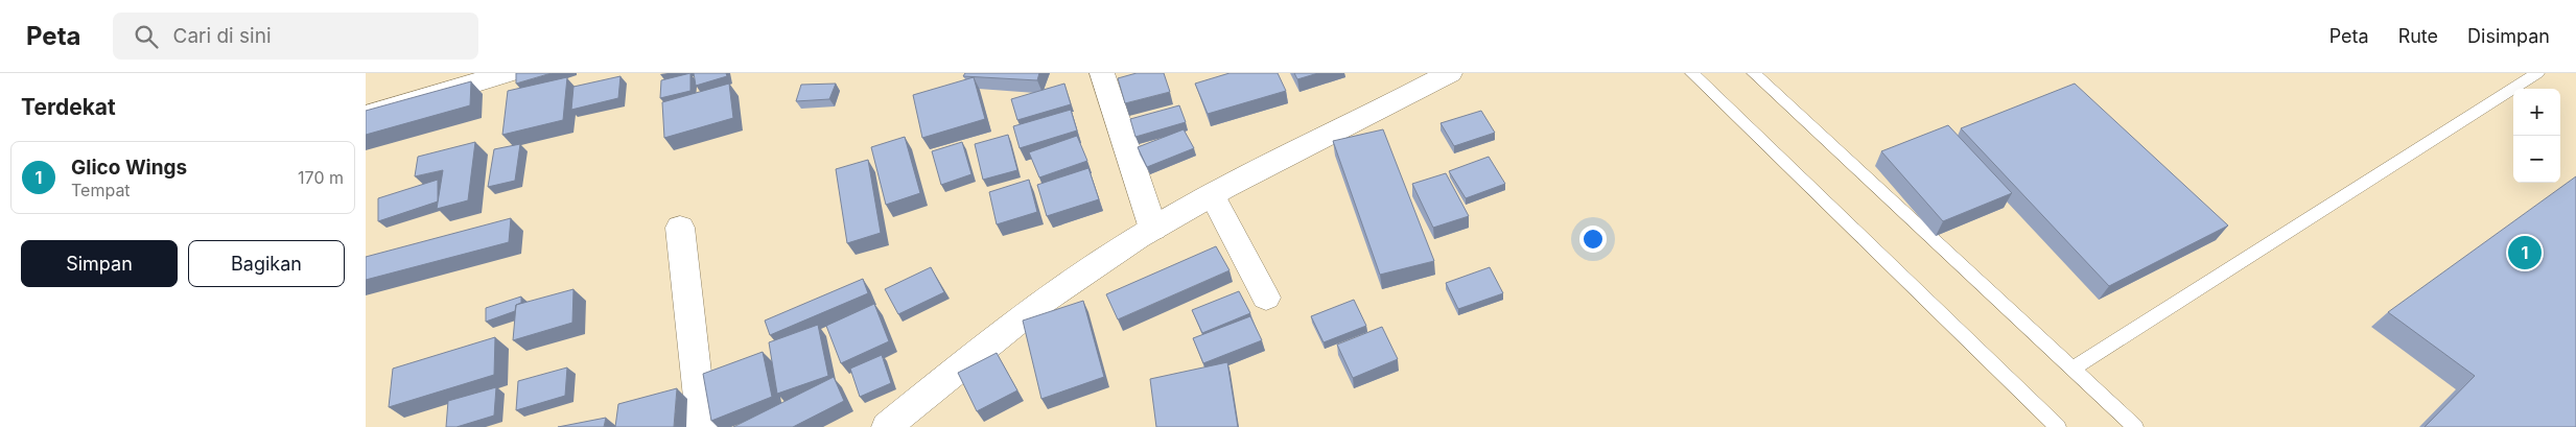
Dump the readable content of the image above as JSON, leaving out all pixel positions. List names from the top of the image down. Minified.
{"page":{"header":"Peta","search":"Cari di sini","nav":["Peta","Rute","Disimpan"],"heading":"Terdekat","map_buttons":["+","−"],"list":[{"mark":"1","name":"Glico Wings","note":"Tempat","value":"170 m"}],"buttons":["Simpan","Bagikan"],"pins":"1"}}
